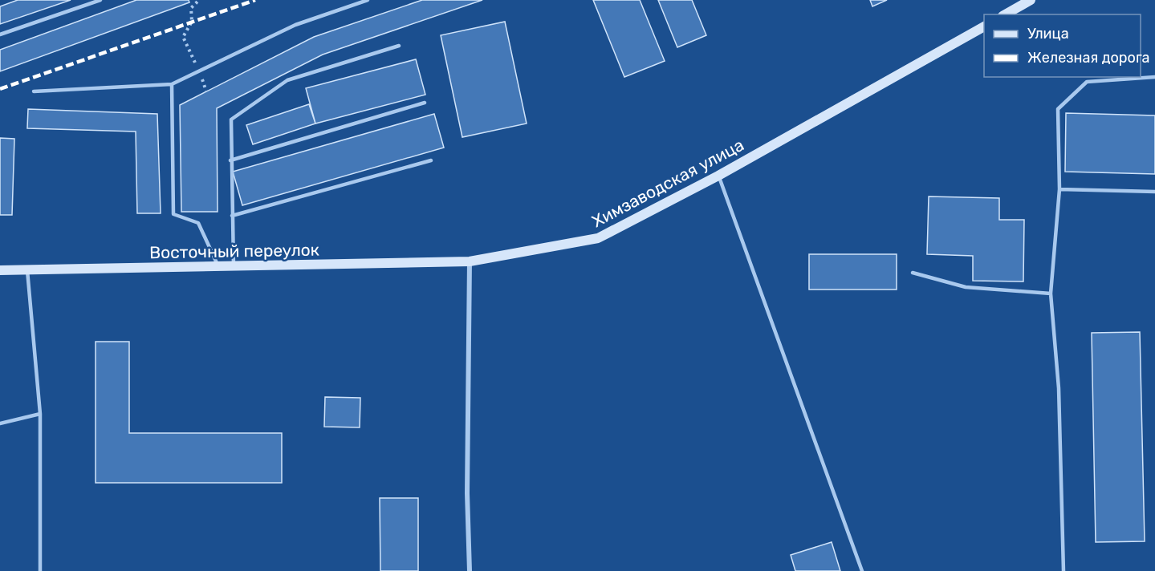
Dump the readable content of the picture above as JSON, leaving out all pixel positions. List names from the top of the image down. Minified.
{"streets":{"street":["Химзаводская улица","Восточный переулок"]},"crossings":[["Химзаводская улица","Восточный переулок"]],"legend":["Улица","Железная дорога"]}
